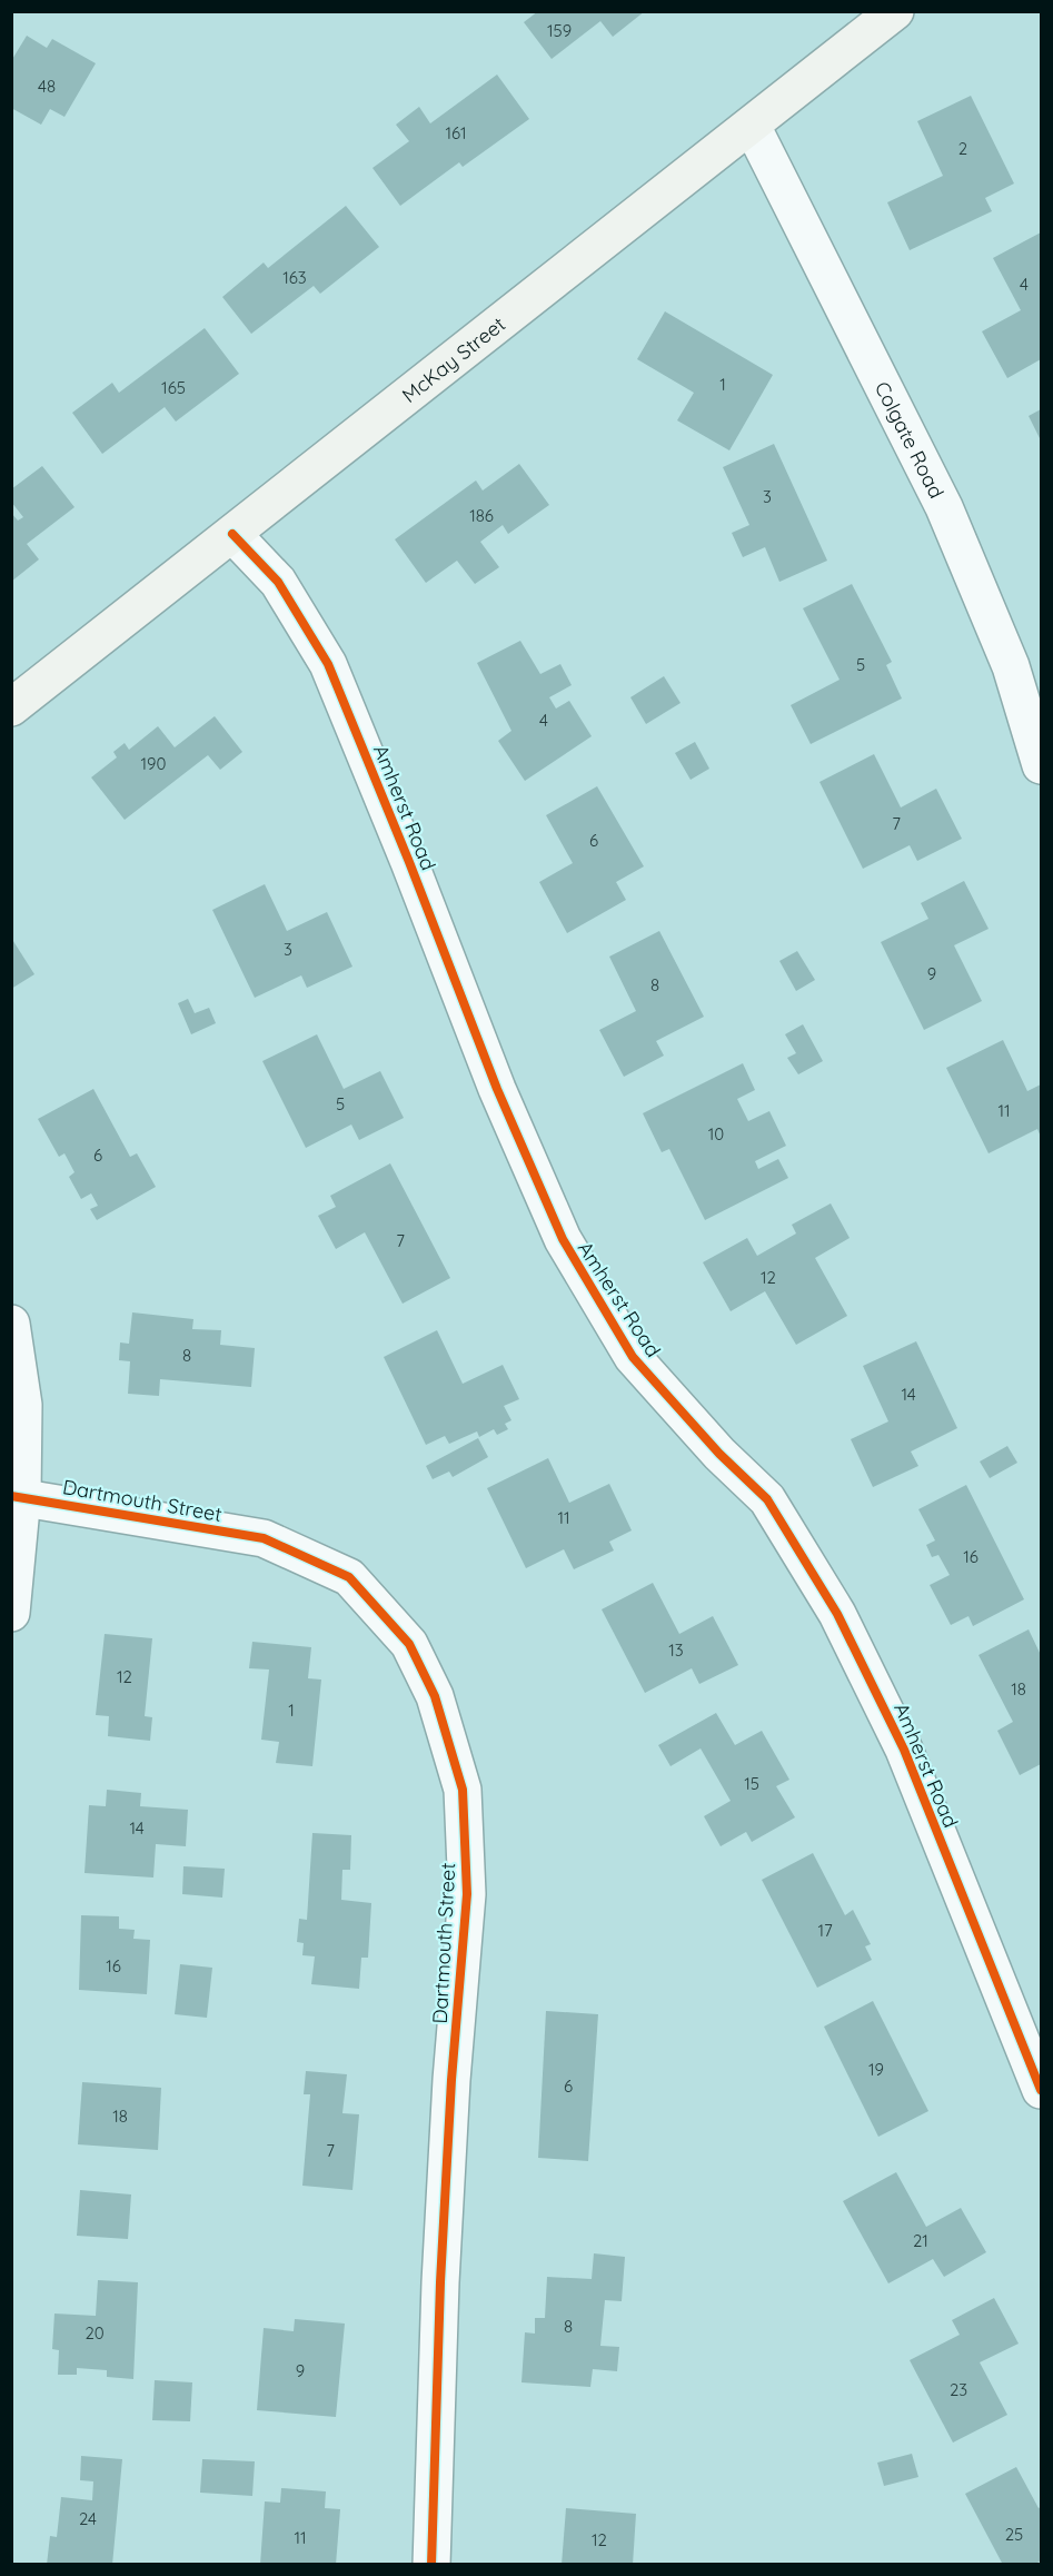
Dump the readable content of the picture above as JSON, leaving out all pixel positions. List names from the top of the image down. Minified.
{"streets":{"main road":["McKay Street"],"street":["Colgate Road","Amherst Road","Dartmouth Street"]},"crossings":[["McKay Street","Colgate Road"],["McKay Street","Amherst Road"]],"house_numbers":["159","48","161","2","163","4","1","165","3","186","5","4","190","7","6","3","9","8","5","11","10","6","7","12","8","14","11","16","13","12","18","1","15","14","17","16","19","6","18","7","21","8","20","9","23","24","25","11","12"]}
